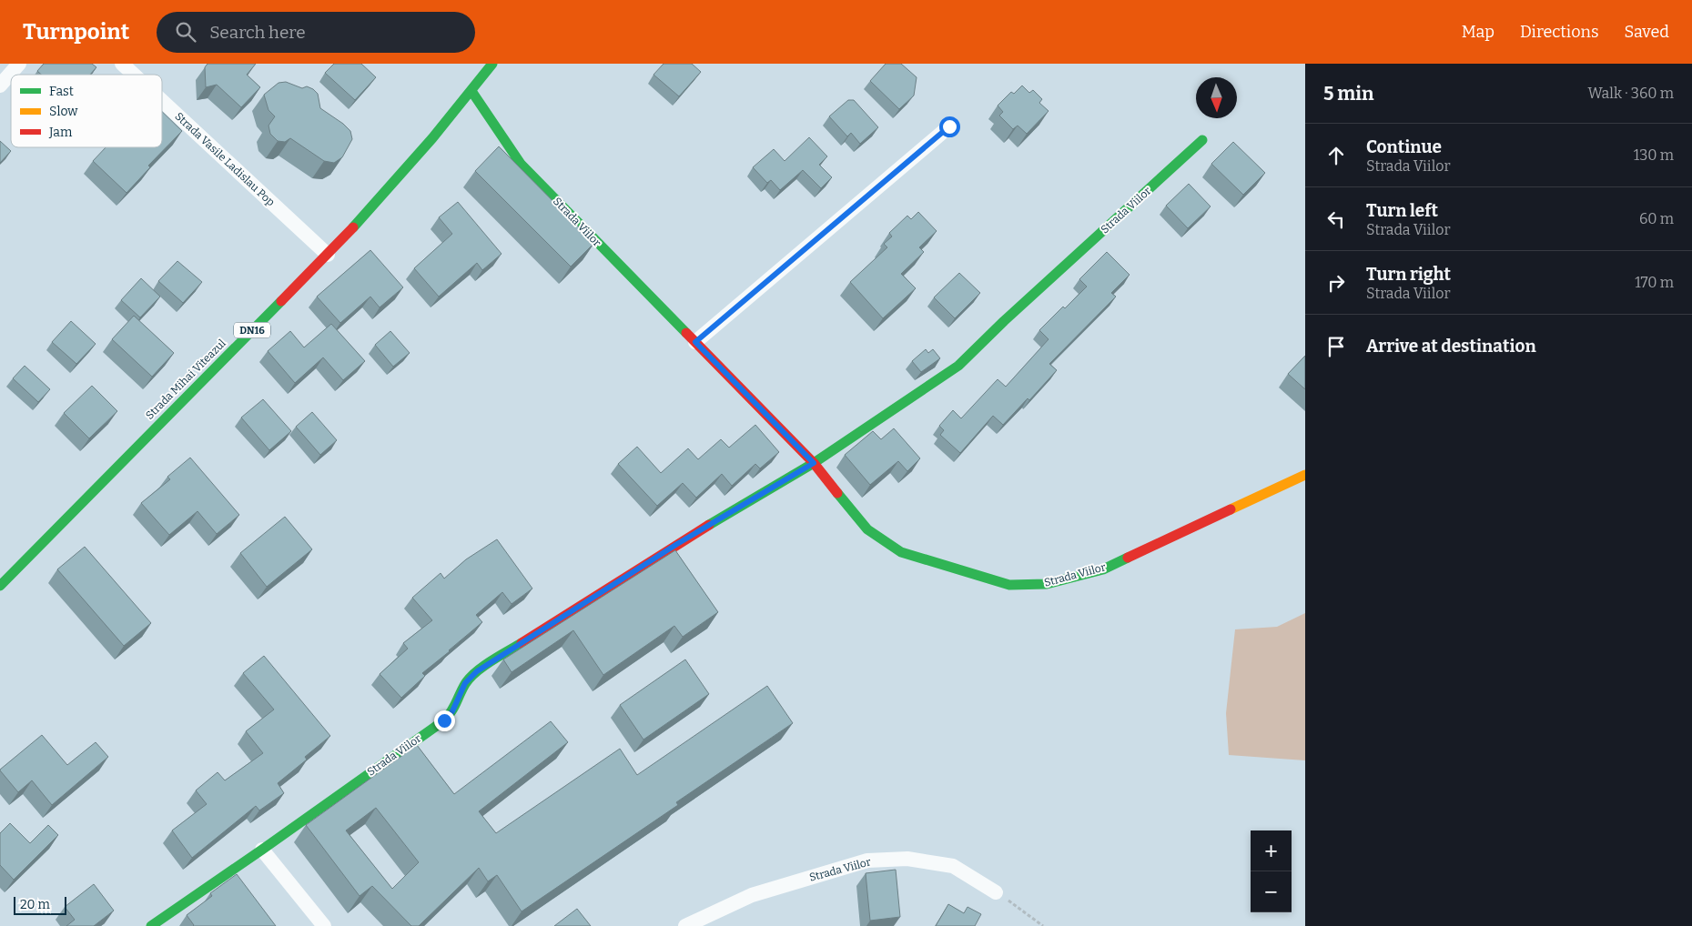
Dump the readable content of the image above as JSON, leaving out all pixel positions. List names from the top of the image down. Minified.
{"streets":{"main road":["Strada Viilor","DN16","Strada Mihai Viteazul"],"street":["Strada Vasile Ladislau Pop"]},"crossings":[["Strada Vasile Ladislau Pop","Strada Mihai Viteazul"],["Strada Viilor","Strada Mihai Viteazul"]],"legend":["Fast","Slow","Jam"],"scale_bar":"20 m","north":"bottom","page":{"header":"Turnpoint","search":"Search here","nav":["Map","Directions","Saved"],"heading":["5 min","Walk · 360 m"],"list":[["Continue","Strada Viilor","130 m"],["Turn left","Strada Viilor","60 m"],["Turn right","Strada Viilor","170 m"],"Arrive at destination"],"map_buttons":["+","−"],"scale":"20 m"}}
